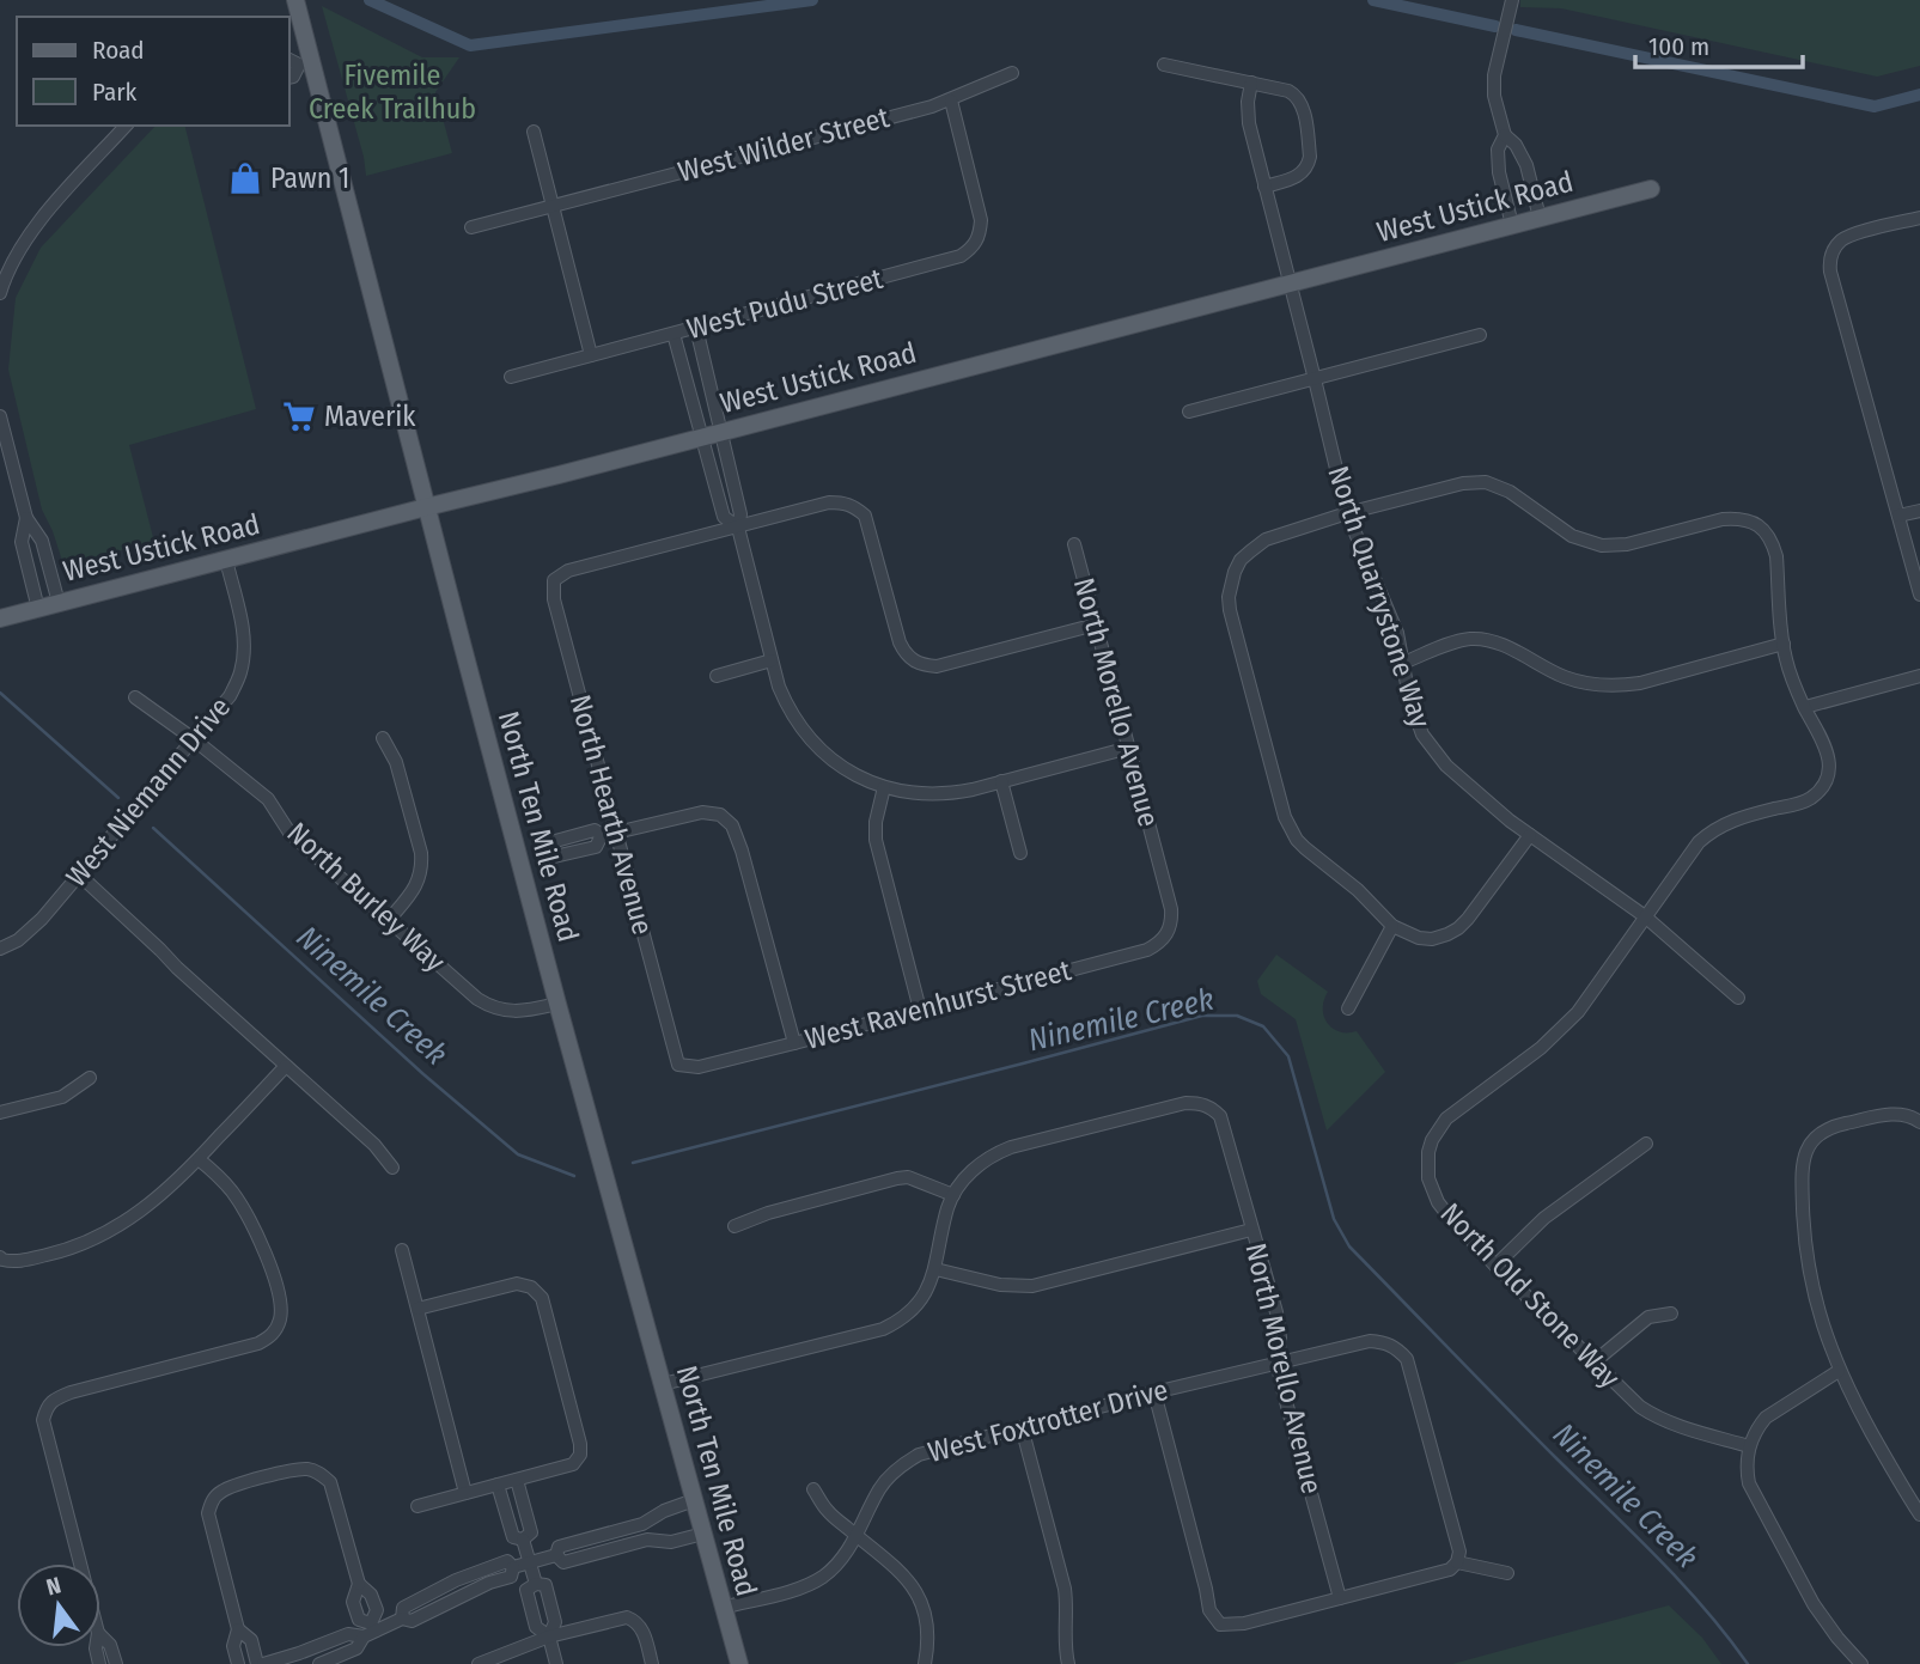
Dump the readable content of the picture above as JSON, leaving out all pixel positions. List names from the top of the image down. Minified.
{"streets":{"main road":["West Ustick Road","North Ten Mile Road"],"street":["West Wilder Street","West Pudu Street","North Quarrystone Way","North Morello Avenue","West Niemann Drive","North Hearth Avenue","North Burley Way","West Ravenhurst Street","North Old Stone Way","West Foxtrotter Drive"]},"crossings":[["West Wilder Street","West Pudu Street"],["West Ustick Road","North Quarrystone Way"],["West Ustick Road","West Niemann Drive"],["West Ustick Road","North Ten Mile Road"],["North Quarrystone Way","North Old Stone Way"],["North Morello Avenue","West Ravenhurst Street"],["North Morello Avenue","West Foxtrotter Drive"],["West Niemann Drive","North Burley Way"],["North Hearth Avenue","West Ravenhurst Street"],["North Ten Mile Road","North Burley Way"],["North Ten Mile Road","West Foxtrotter Drive"]],"water":["Ninemile Creek"],"parks":["Fivemile Creek Trailhub"],"places":{"shop":["Pawn 1"],"supermarket":["Maverik"]},"legend":["Road","Park"],"scale_bar":"100 m","north":"top"}
